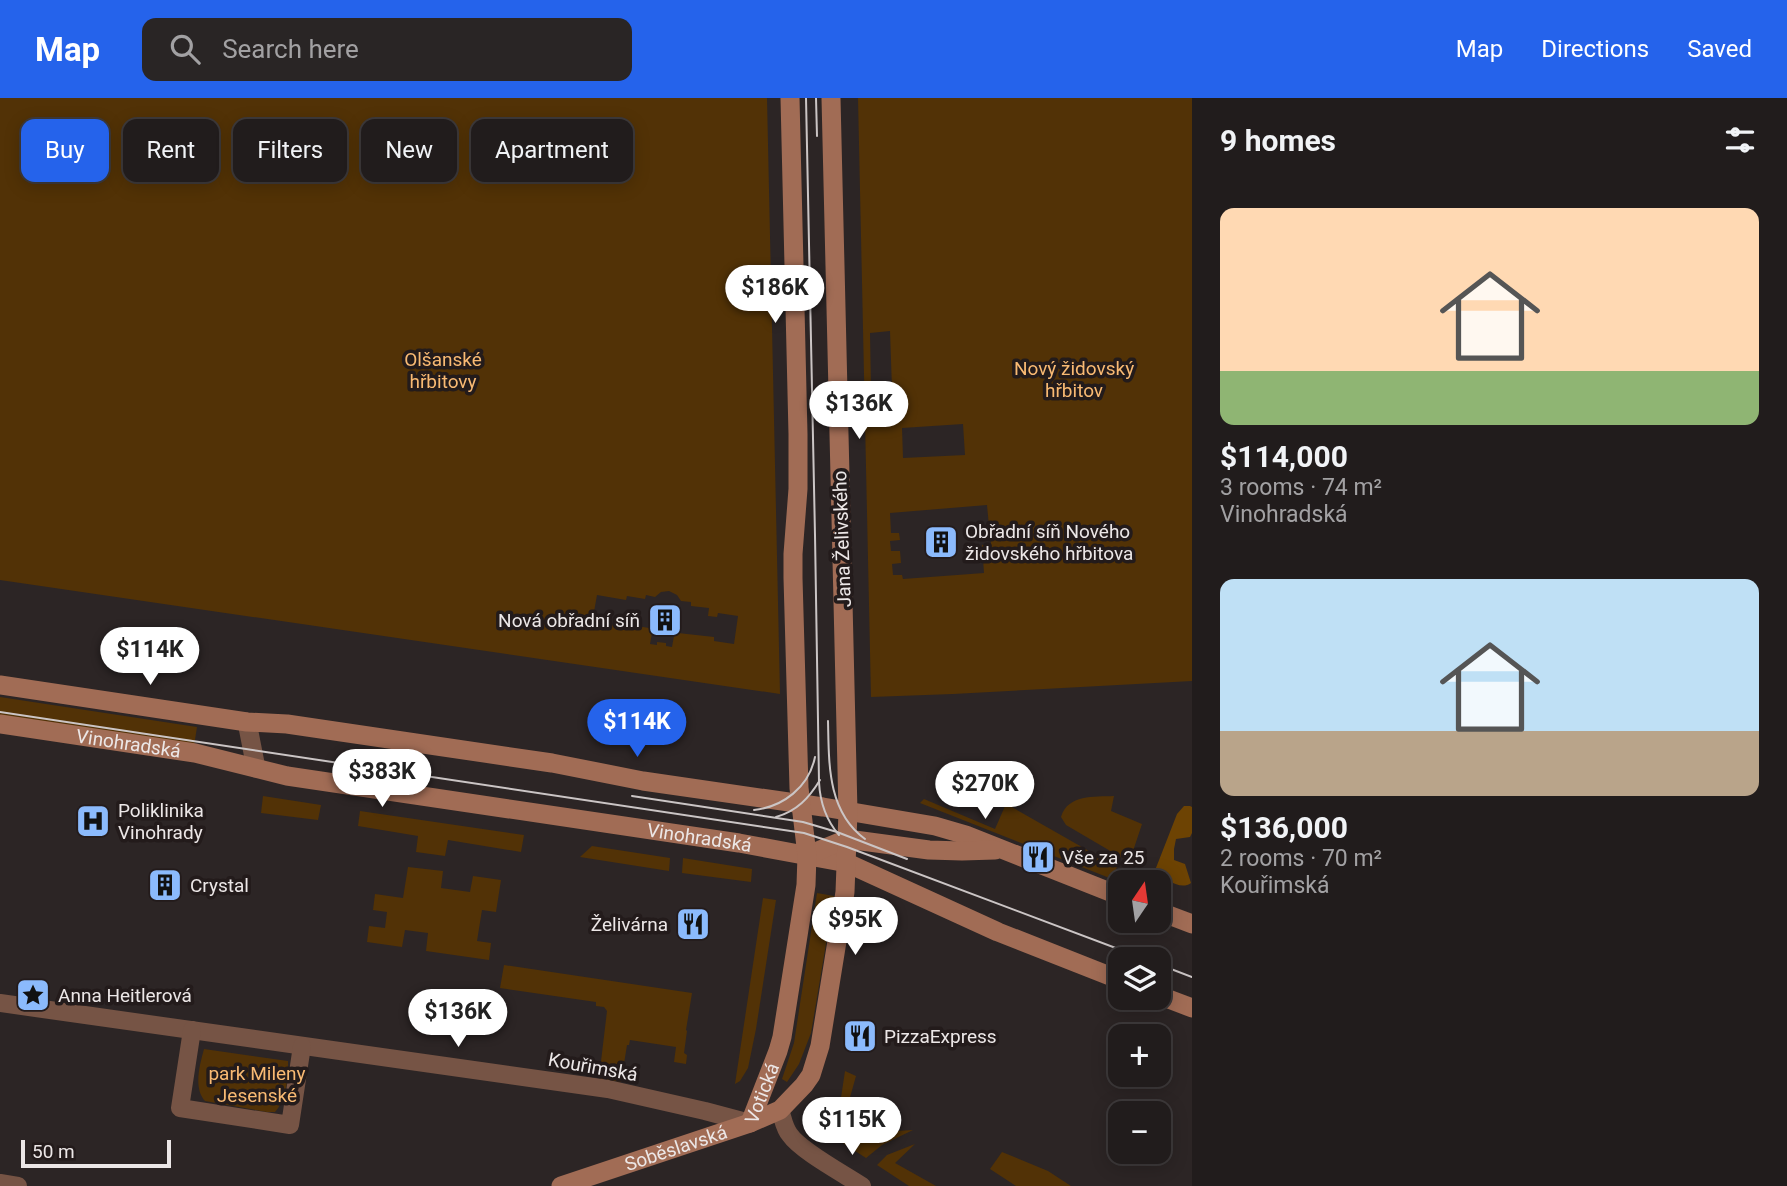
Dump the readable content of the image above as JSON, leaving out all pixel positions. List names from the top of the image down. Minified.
{"streets":{"main road":["Jana Želivského","Vinohradská","Votická","Soběslavská"],"street":["Kouřimská"]},"crossings":[["Jana Želivského","Vinohradská"],["Jana Želivského","Votická"],["Vinohradská","Votická"],["Kouřimská","Votická"],["Kouřimská","Soběslavská"],["Votická","Soběslavská"]],"parks":["Olšanské hřbitovy","Nový židovský hřbitov","park Mileny Jesenské"],"places":{"building":["Obřadní síň Nového židovského hřbitova","Nová obřadní síň","Crystal"],"hospital":["Poliklinika Vinohrady"],"restaurant":["Vše za 25","Želivárna","PizzaExpress"],"place":["Anna Heitlerová"]},"scale_bar":"50 m","north":"top","page":{"header":"Map","search":"Search here","nav":["Map","Directions","Saved"],"heading":"9 homes","chip":["Buy","Rent","Filters","New","Apartment"],"list":[{"name":"$114,000","note":"3 rooms · 74 m² · Vinohradská"},{"name":"$136,000","note":"2 rooms · 70 m² · Kouřimská"}],"price":["$186K","$136K","$114K","$114K","$383K","$270K","$95K","$136K","$115K"],"map_buttons":["+","−"],"scale":"50 m"}}
